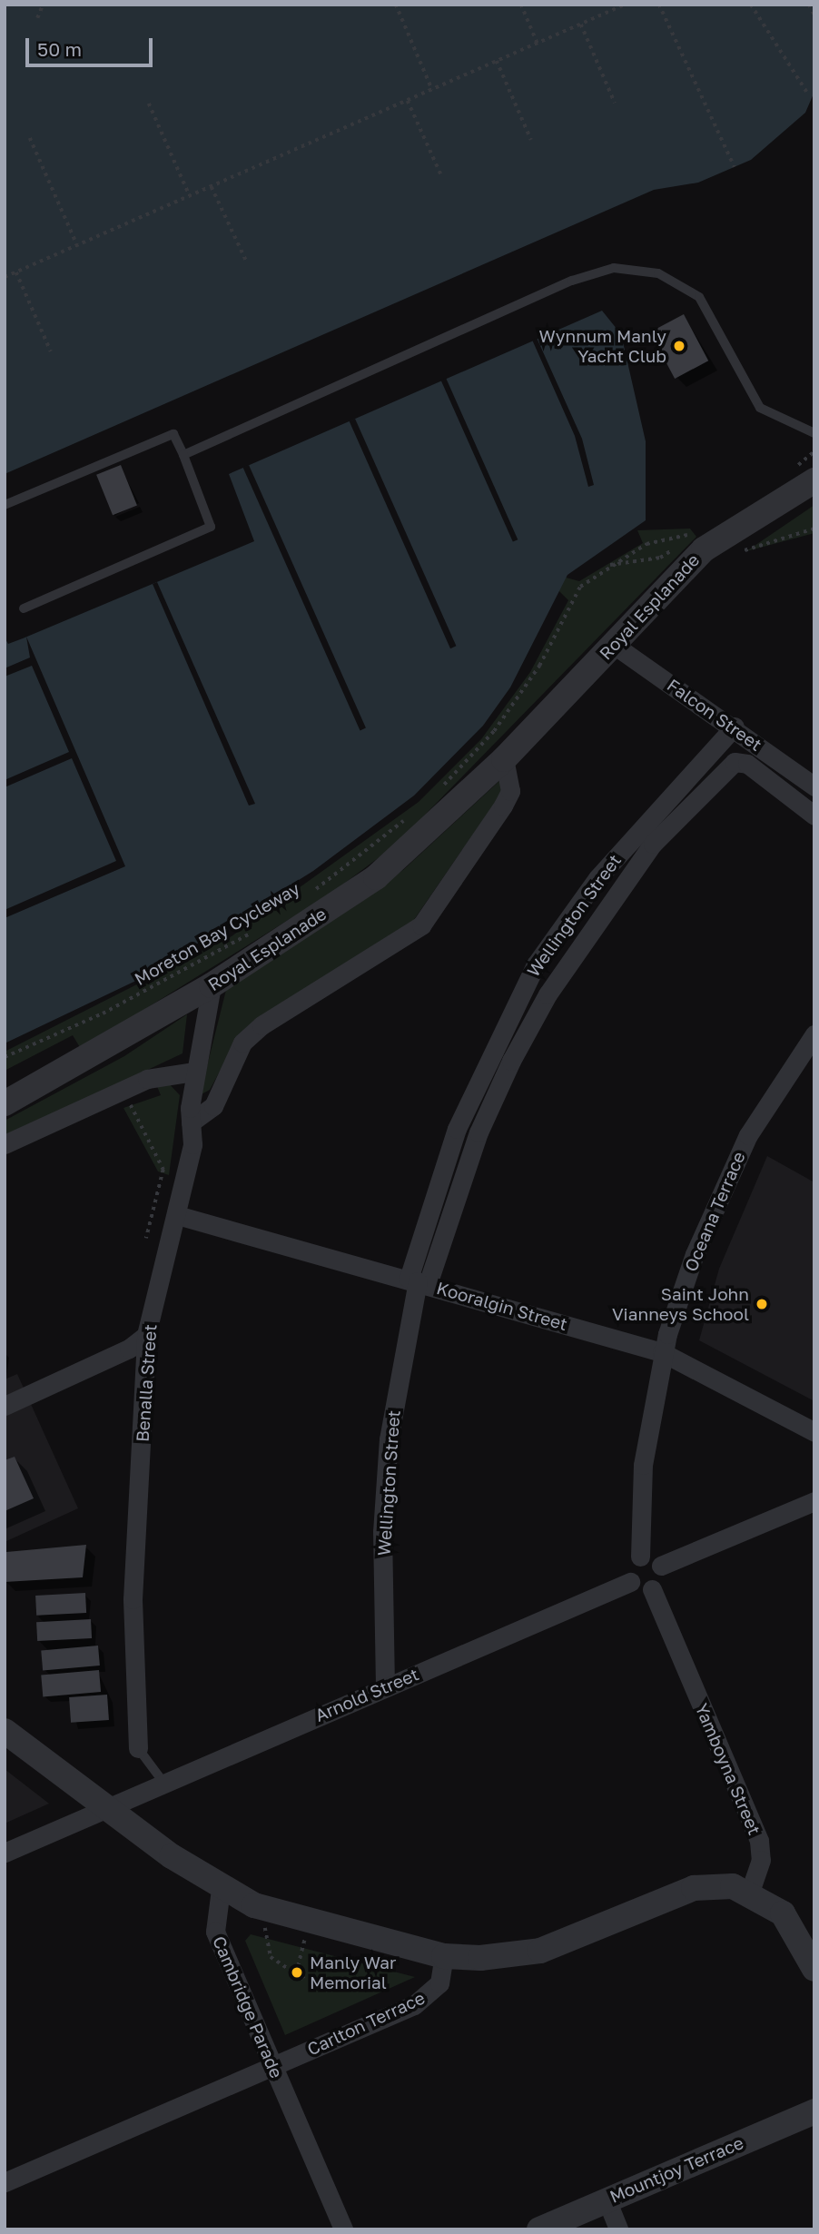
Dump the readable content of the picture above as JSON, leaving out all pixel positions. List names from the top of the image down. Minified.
{"streets":{"street":["Royal Esplanade","Falcon Street","Wellington Street","Oceana Terrace","Kooralgin Street","Benalla Street","Arnold Street","Yamboyna Street","Cambridge Parade","Carlton Terrace","Mountjoy Terrace"],"path":["Moreton Bay Cycleway"]},"crossings":[["Royal Esplanade","Falcon Street"],["Royal Esplanade","Benalla Street"],["Falcon Street","Wellington Street"],["Wellington Street","Kooralgin Street"],["Wellington Street","Arnold Street"],["Oceana Terrace","Kooralgin Street"],["Oceana Terrace","Arnold Street"],["Oceana Terrace","Yamboyna Street"],["Kooralgin Street","Benalla Street"],["Benalla Street","Arnold Street"],["Arnold Street","Yamboyna Street"],["Cambridge Parade","Carlton Terrace"]],"places":["Wynnum Manly Yacht Club","Saint John Vianneys School","Manly War Memorial"],"scale_bar":"50 m"}
